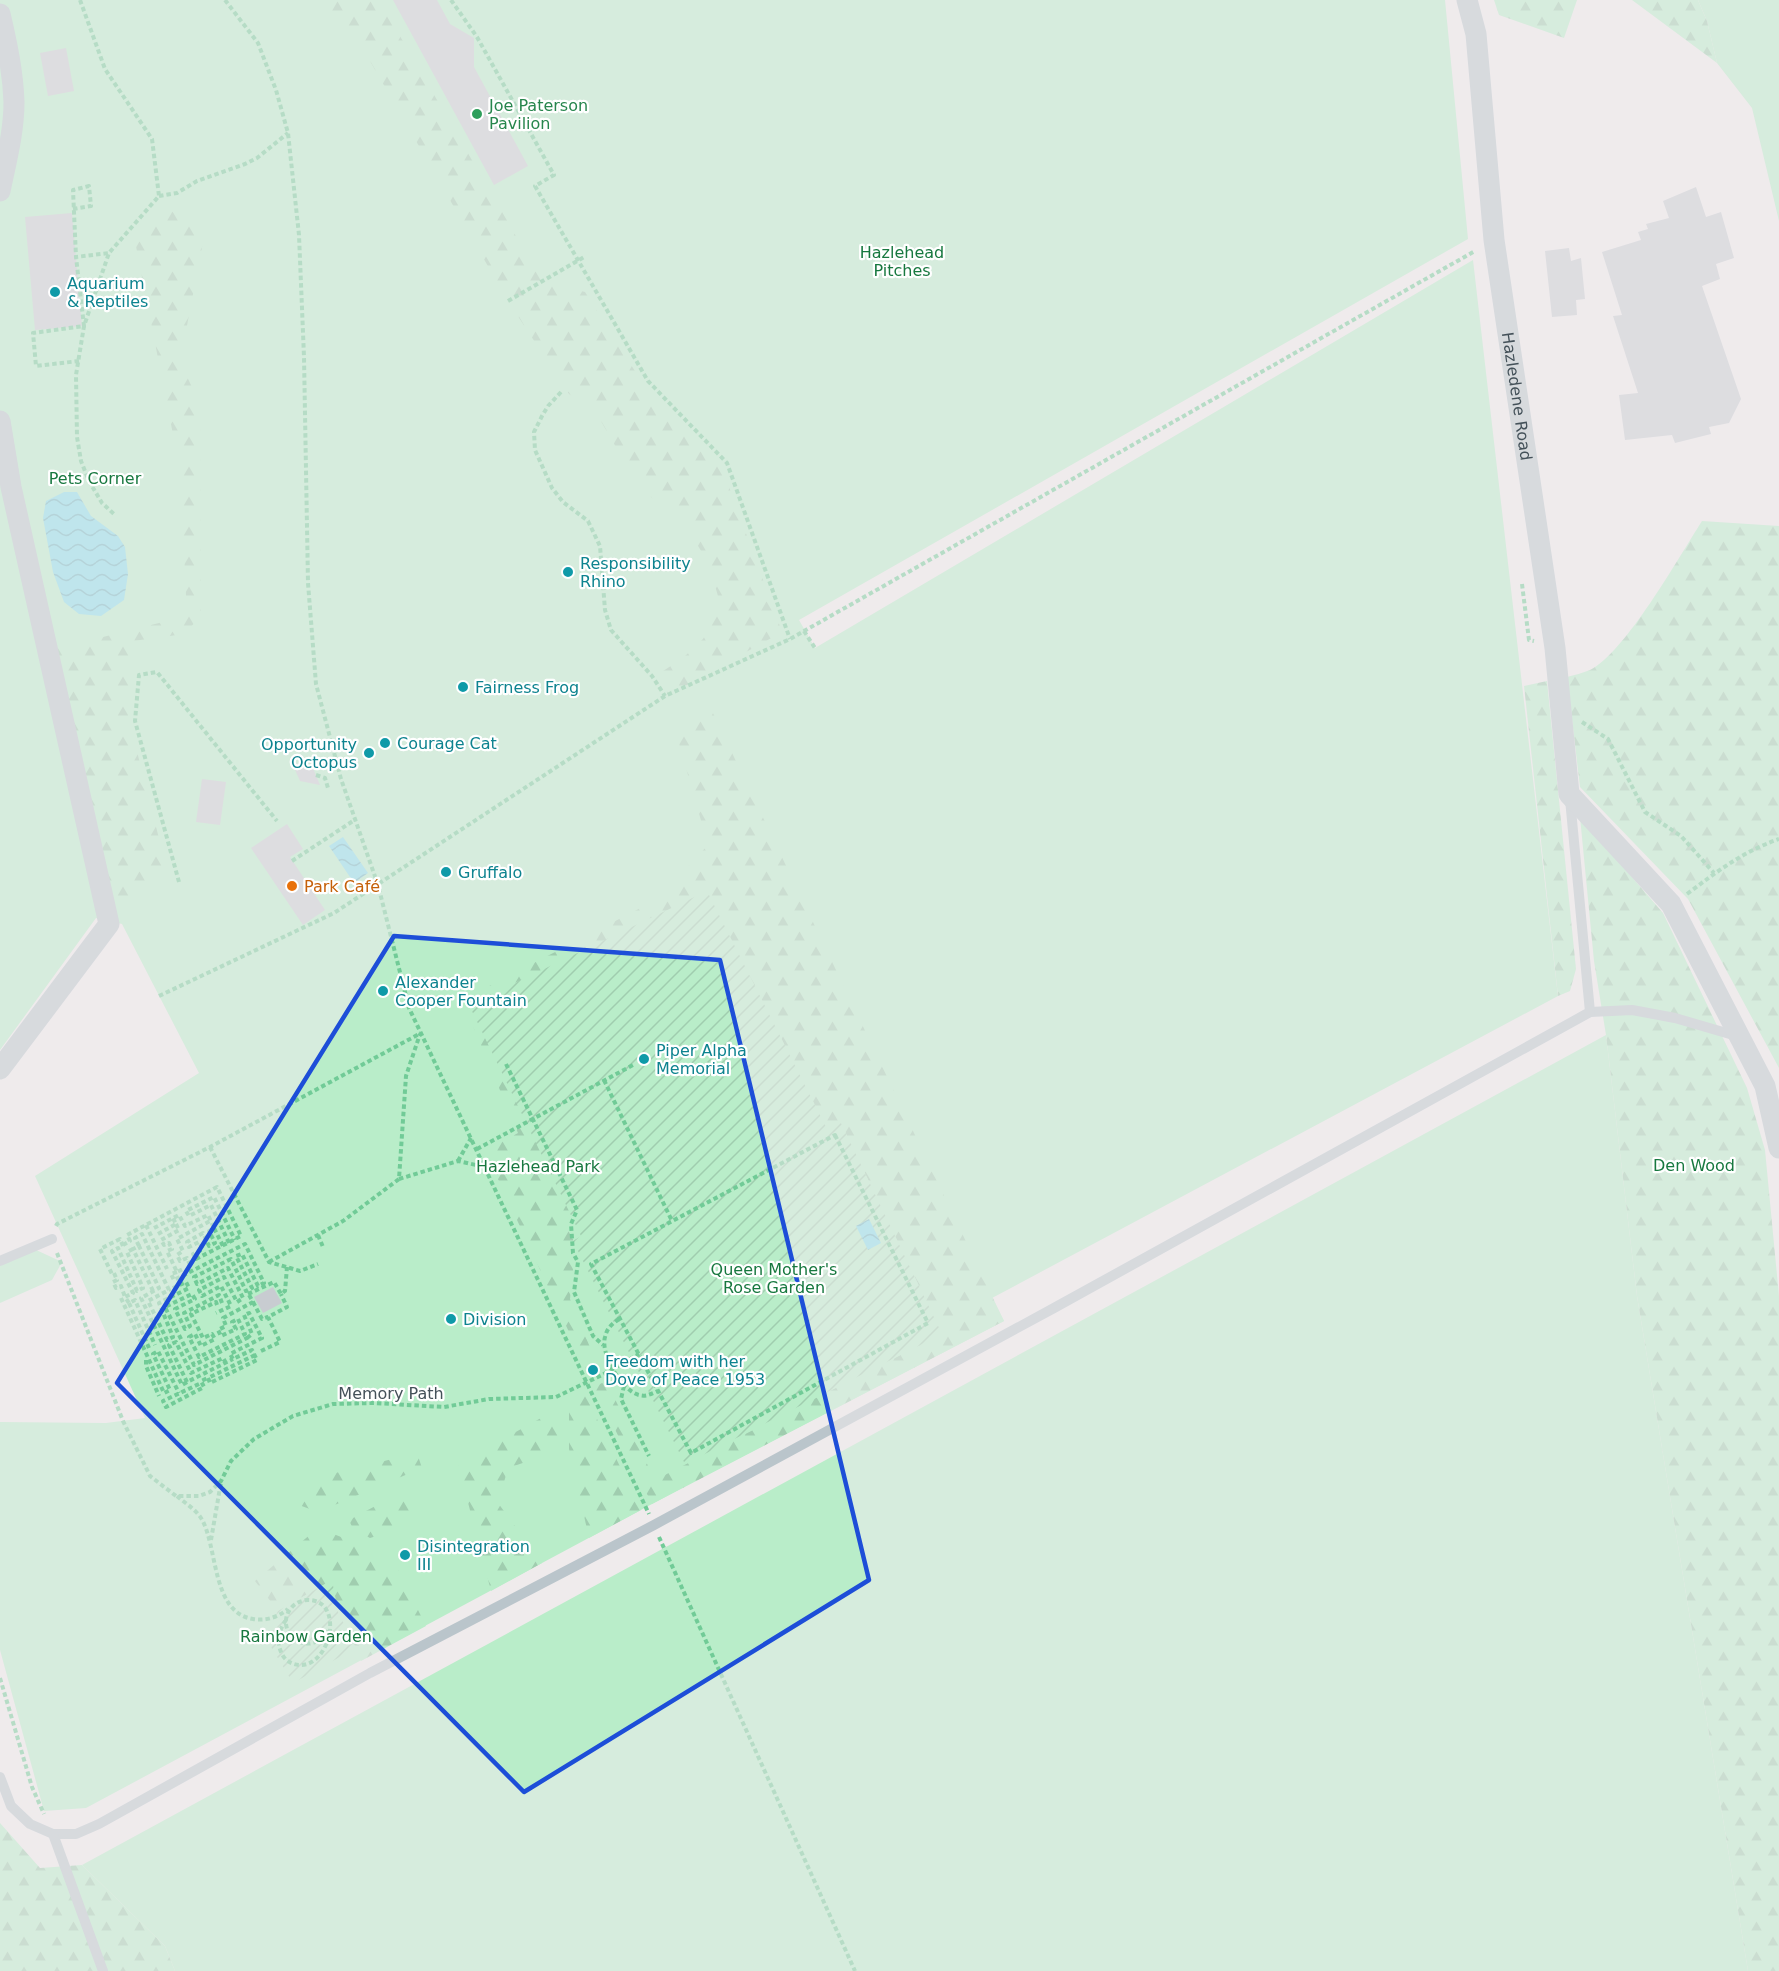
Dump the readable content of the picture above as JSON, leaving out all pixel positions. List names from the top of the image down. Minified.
{"streets":{"street":["Hazledene Road"],"path":["Memory Path"]},"parks":["Hazlehead Pitches","Pets Corner","Den Wood","Hazlehead Park","Queen Mother's Rose Garden","Rainbow Garden"],"places":["Joe Paterson Pavilion","Aquarium & Reptiles","Responsibility Rhino","Fairness Frog","Courage Cat","Opportunity Octopus","Gruffalo","Park Café","Alexander Cooper Fountain","Piper Alpha Memorial","Division","Freedom with her Dove of Peace 1953","Disintegration III"]}
